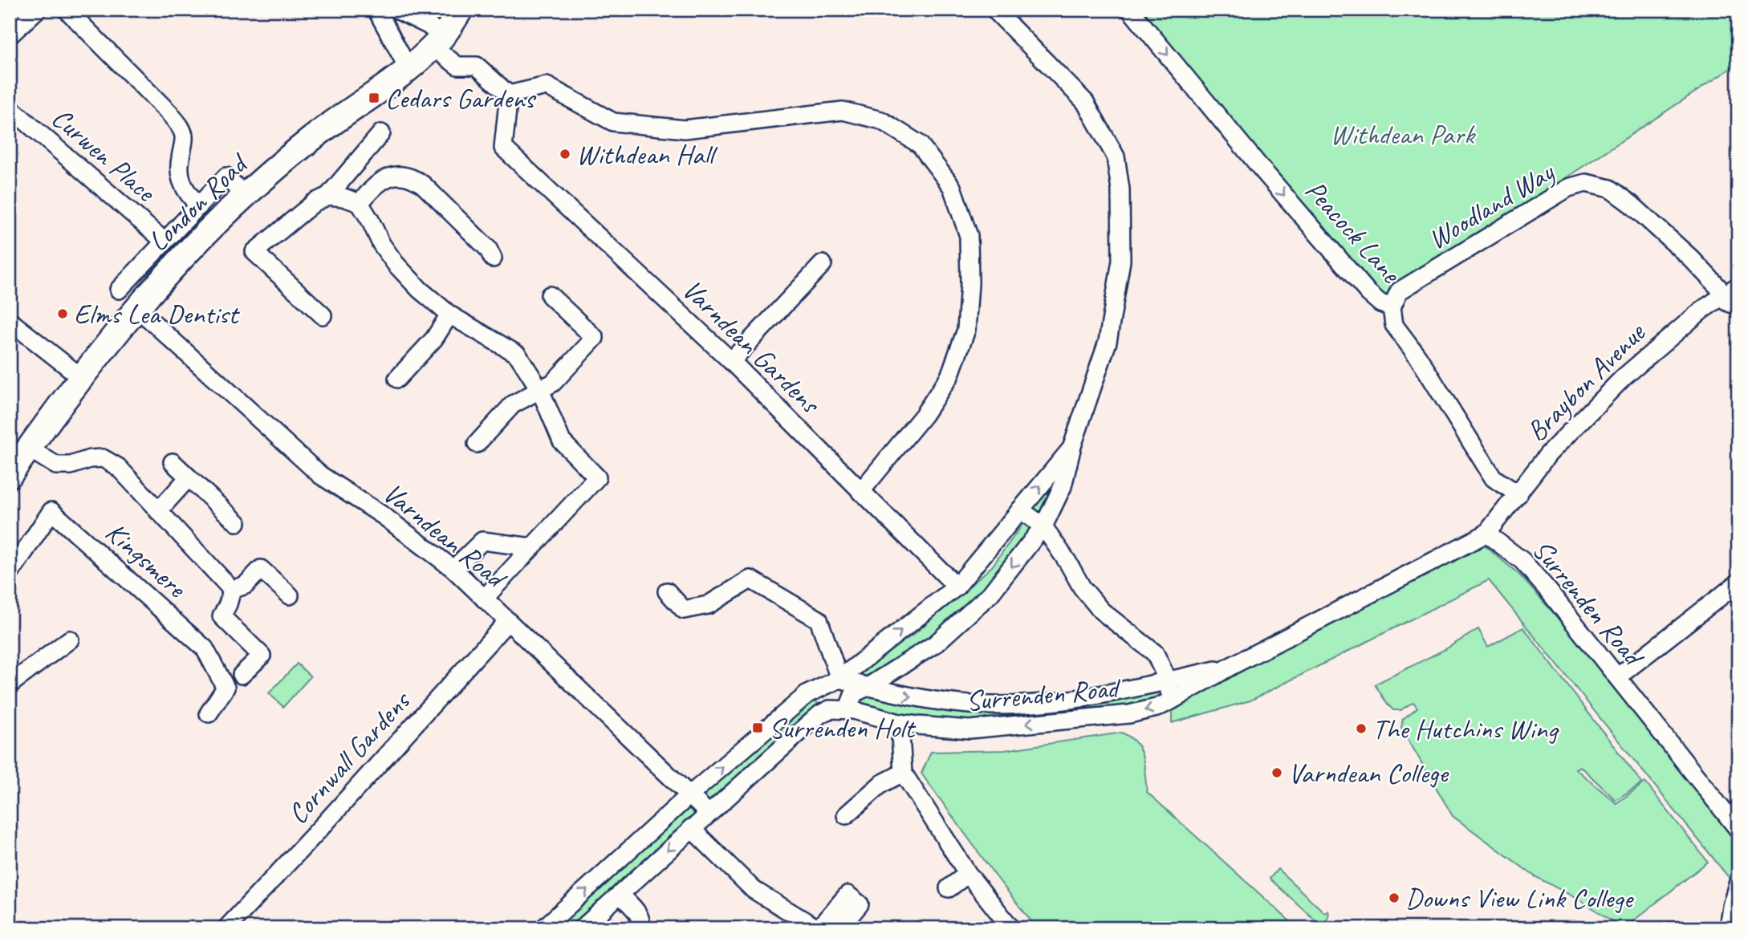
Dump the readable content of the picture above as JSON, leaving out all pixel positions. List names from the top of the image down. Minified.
{"streets":{"highway":["London Road"],"street":["Curwen Place","Woodland Way","Peacock Lane","Varndean Gardens","Braybon Avenue","Varndean Road","Kingsmere","Surrenden Road","Cornwall Gardens"]},"crossings":[["London Road","Varndean Road"],["Woodland Way","Peacock Lane"],["Woodland Way","Braybon Avenue"],["Peacock Lane","Braybon Avenue"],["Braybon Avenue","Surrenden Road"],["Varndean Road","Cornwall Gardens"]],"one_way":["Peacock Lane"],"parks":["Withdean Park"],"places":{"transit":["Cedars Gardens","Surrenden Holt"],"other":["Withdean Hall","Elms Lea Dentist","The Hutchins Wing","Varndean College","Downs View Link College"]}}
